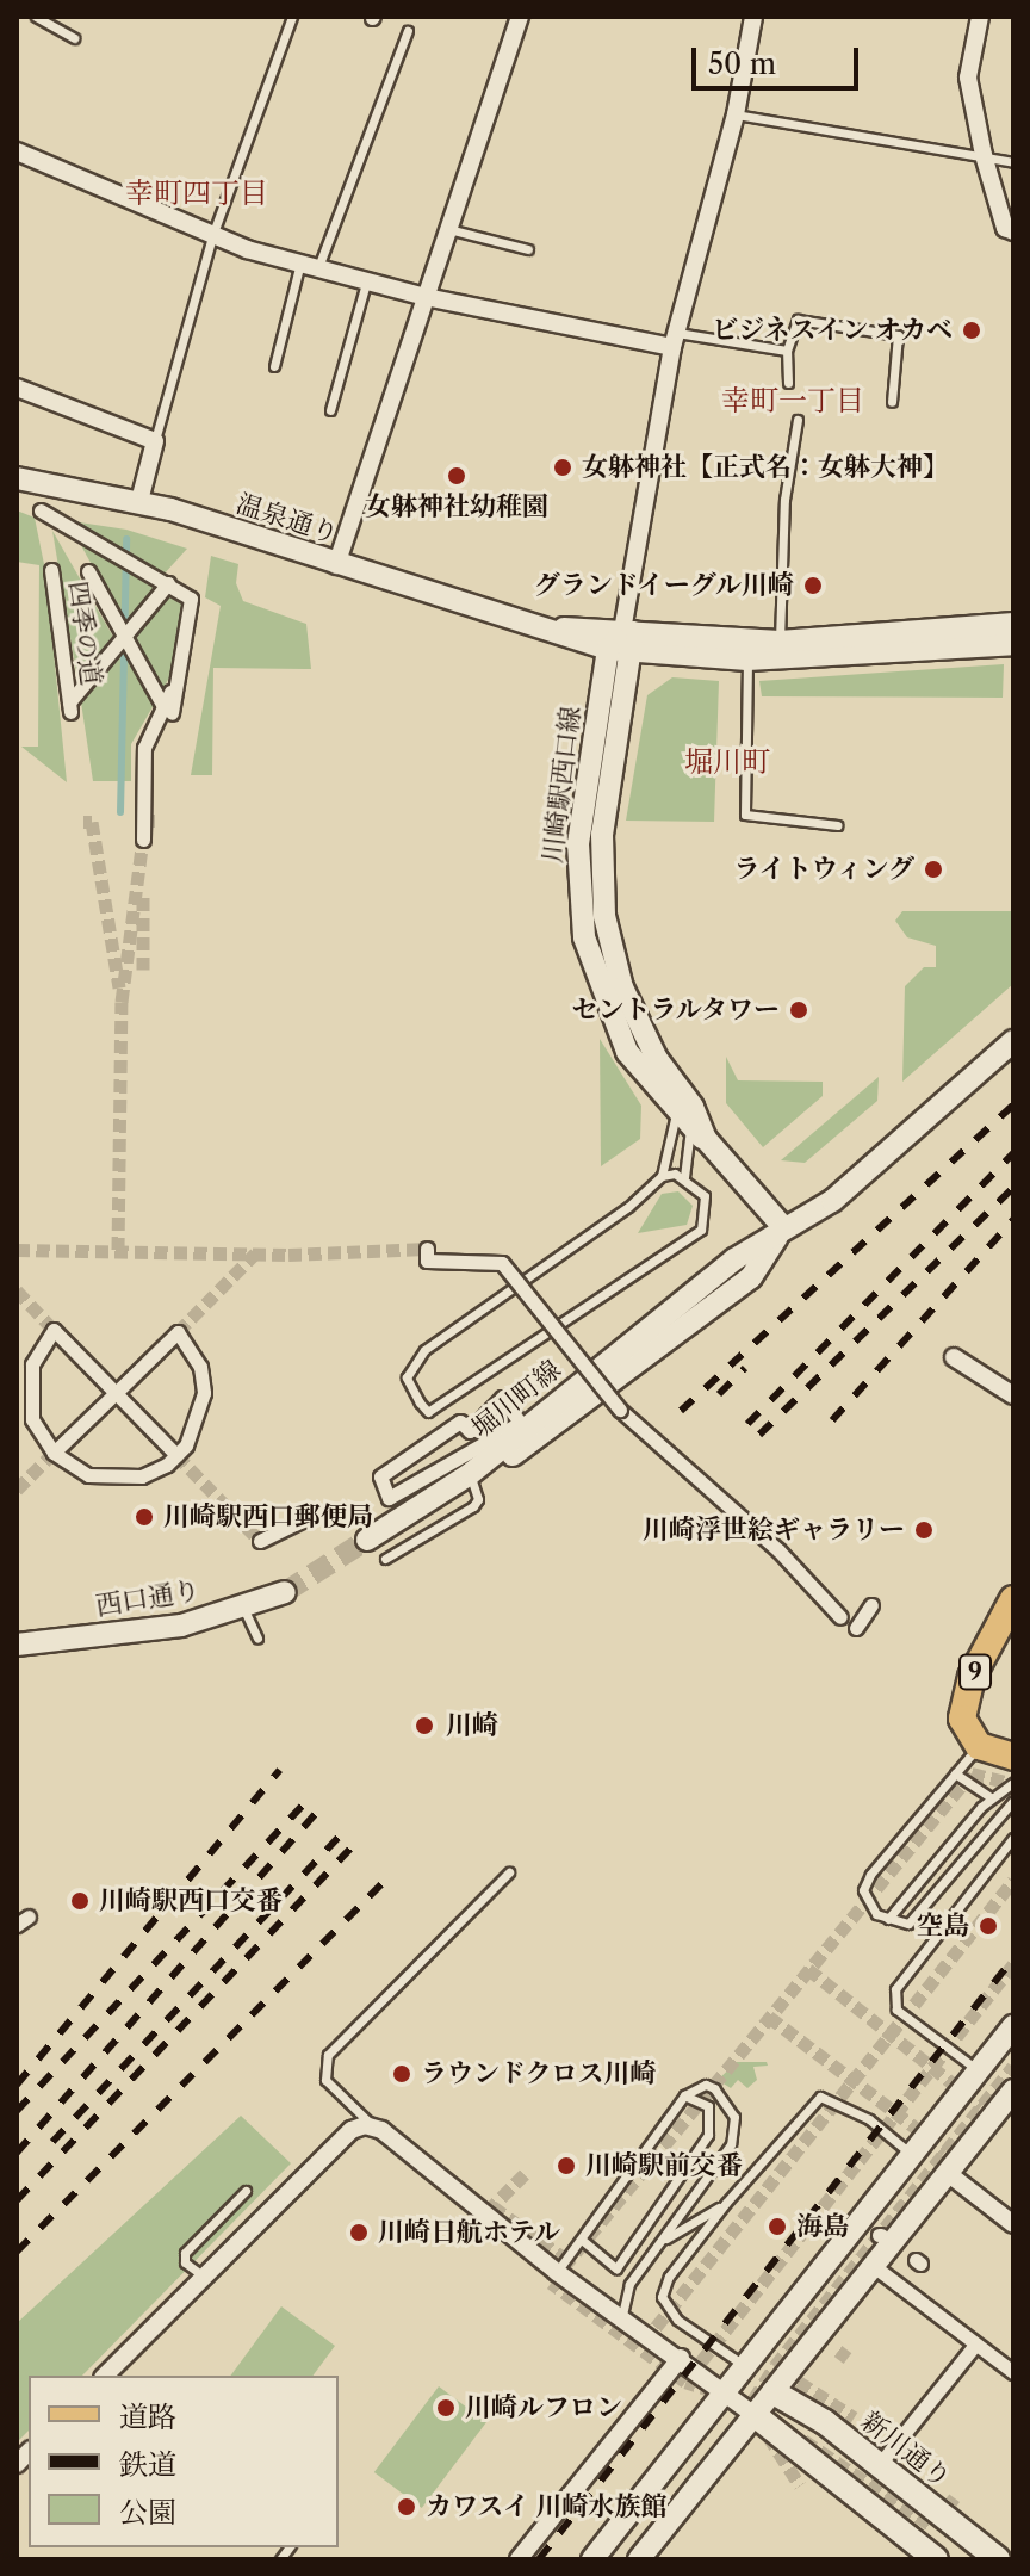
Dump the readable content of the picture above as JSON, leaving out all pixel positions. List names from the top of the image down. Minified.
{"streets":{"main road":["9","新川通り"],"street":["温泉通り","四季の道","川崎駅西口線","堀川町線","西口通り"]},"crossings":[["温泉通り","川崎駅西口線"],["川崎駅西口線","堀川町線"]],"districts":["幸町四丁目","幸町一丁目","堀川町"],"places":["ビジネスイン オカベ","女躰神社【正式名：女躰大神】","女躰神社幼稚園","グランドイーグル川崎","ライトウィング","セントラルタワー","川崎駅西口郵便局","川崎浮世絵ギャラリー","川崎","川崎駅西口交番","空島","ラウンドクロス川崎","川崎駅前交番","海島","川崎日航ホテル","川崎ルフロン","カワスイ 川崎水族館"],"legend":["道路","鉄道","公園"],"scale_bar":"50 m"}
